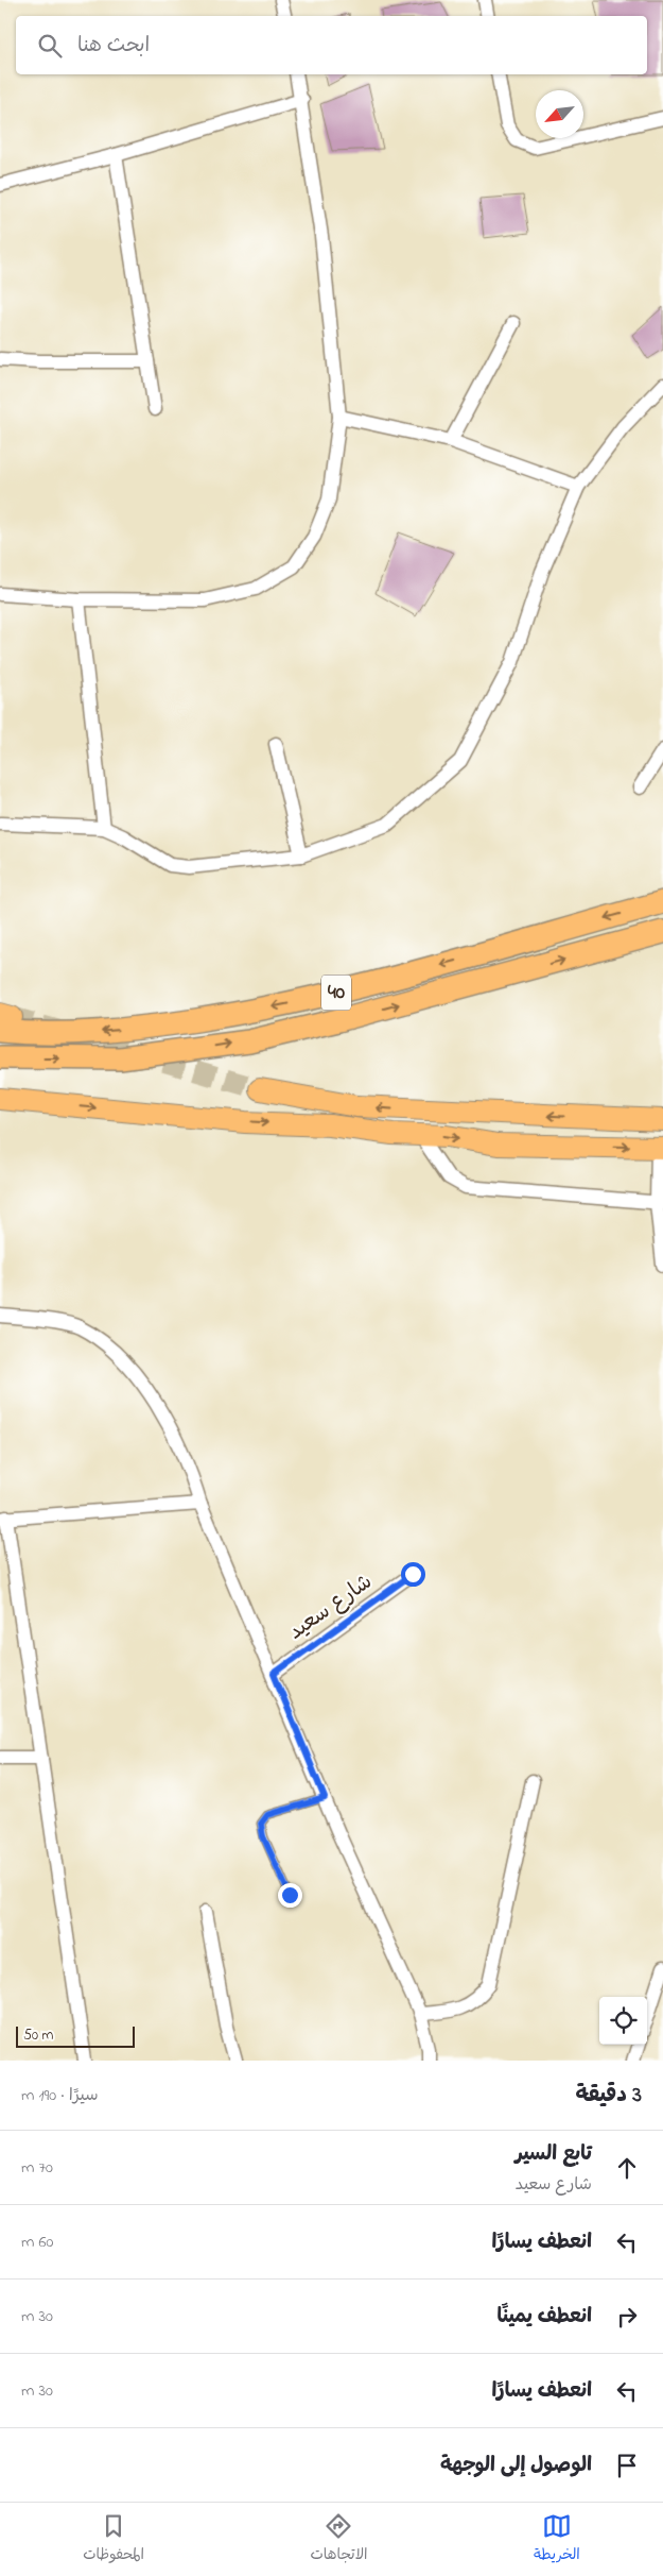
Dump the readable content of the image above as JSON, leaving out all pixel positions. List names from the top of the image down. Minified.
{"streets":{"highway":["40"],"street":["شارع سعيد"]},"scale_bar":"50 m","north":"bottom left","page":{"search":"ابحث هنا","scale":"50 m","heading":["3 دقيقة","سيرًا · 190 m"],"list":[["تابع السير","شارع سعيد","70 m"],["انعطف يسارًا","60 m"],["انعطف يمينًا","30 m"],["انعطف يسارًا","30 m"],"الوصول إلى الوجهة"],"nav":["الخريطة","الاتجاهات","المحفوظات"]}}
